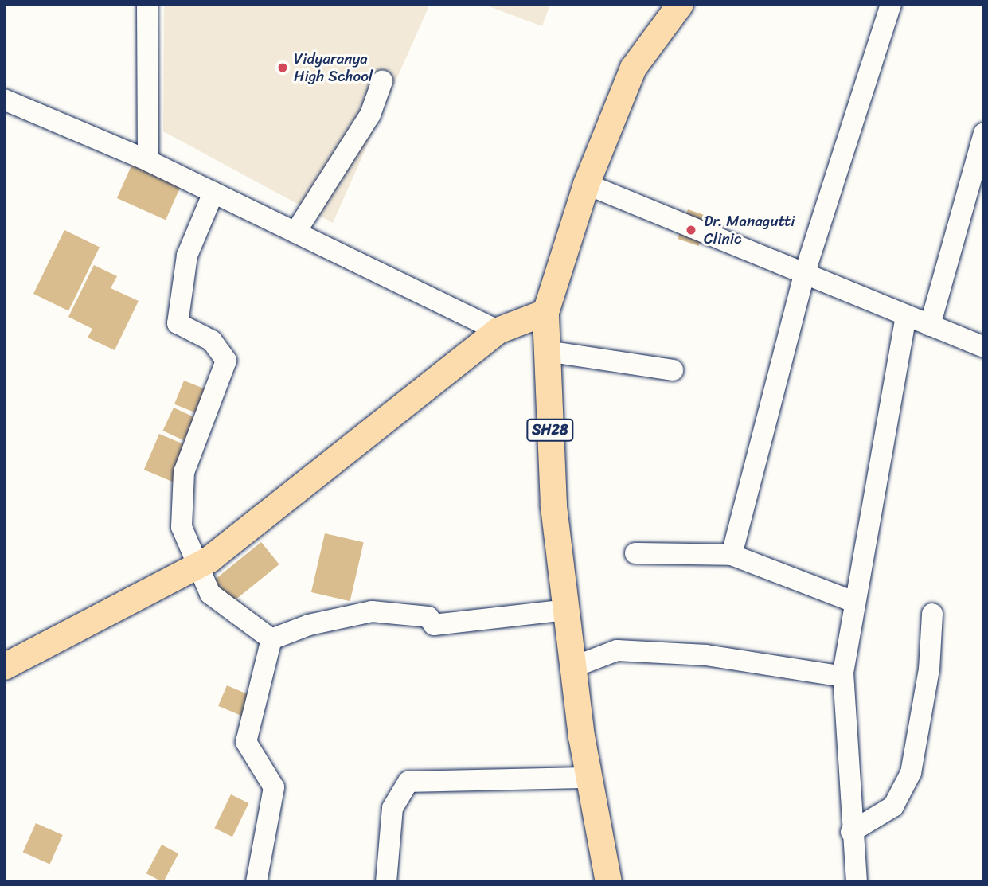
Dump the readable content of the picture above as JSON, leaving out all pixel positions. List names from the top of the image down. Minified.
{"streets":{"main road":["SH28"]},"places":["Vidyaranya High School","Dr. Managutti Clinic"]}
